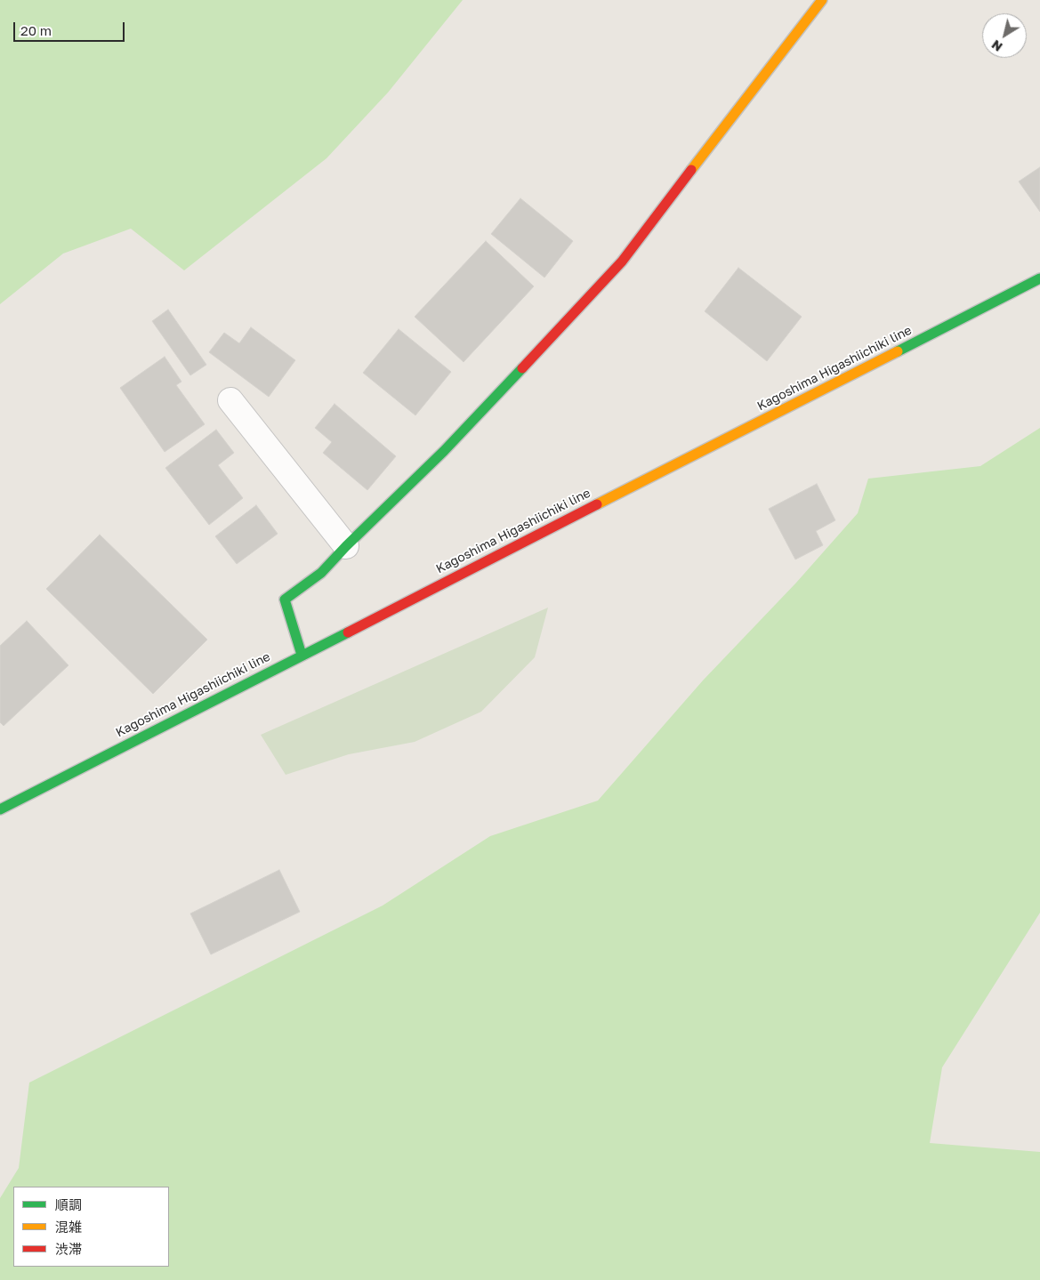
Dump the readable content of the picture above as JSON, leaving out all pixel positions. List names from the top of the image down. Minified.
{"streets":{"main road":["Kagoshima Higashiichiki line"]},"legend":["順調","混雑","渋滞"],"scale_bar":"20 m","north":"bottom left"}
